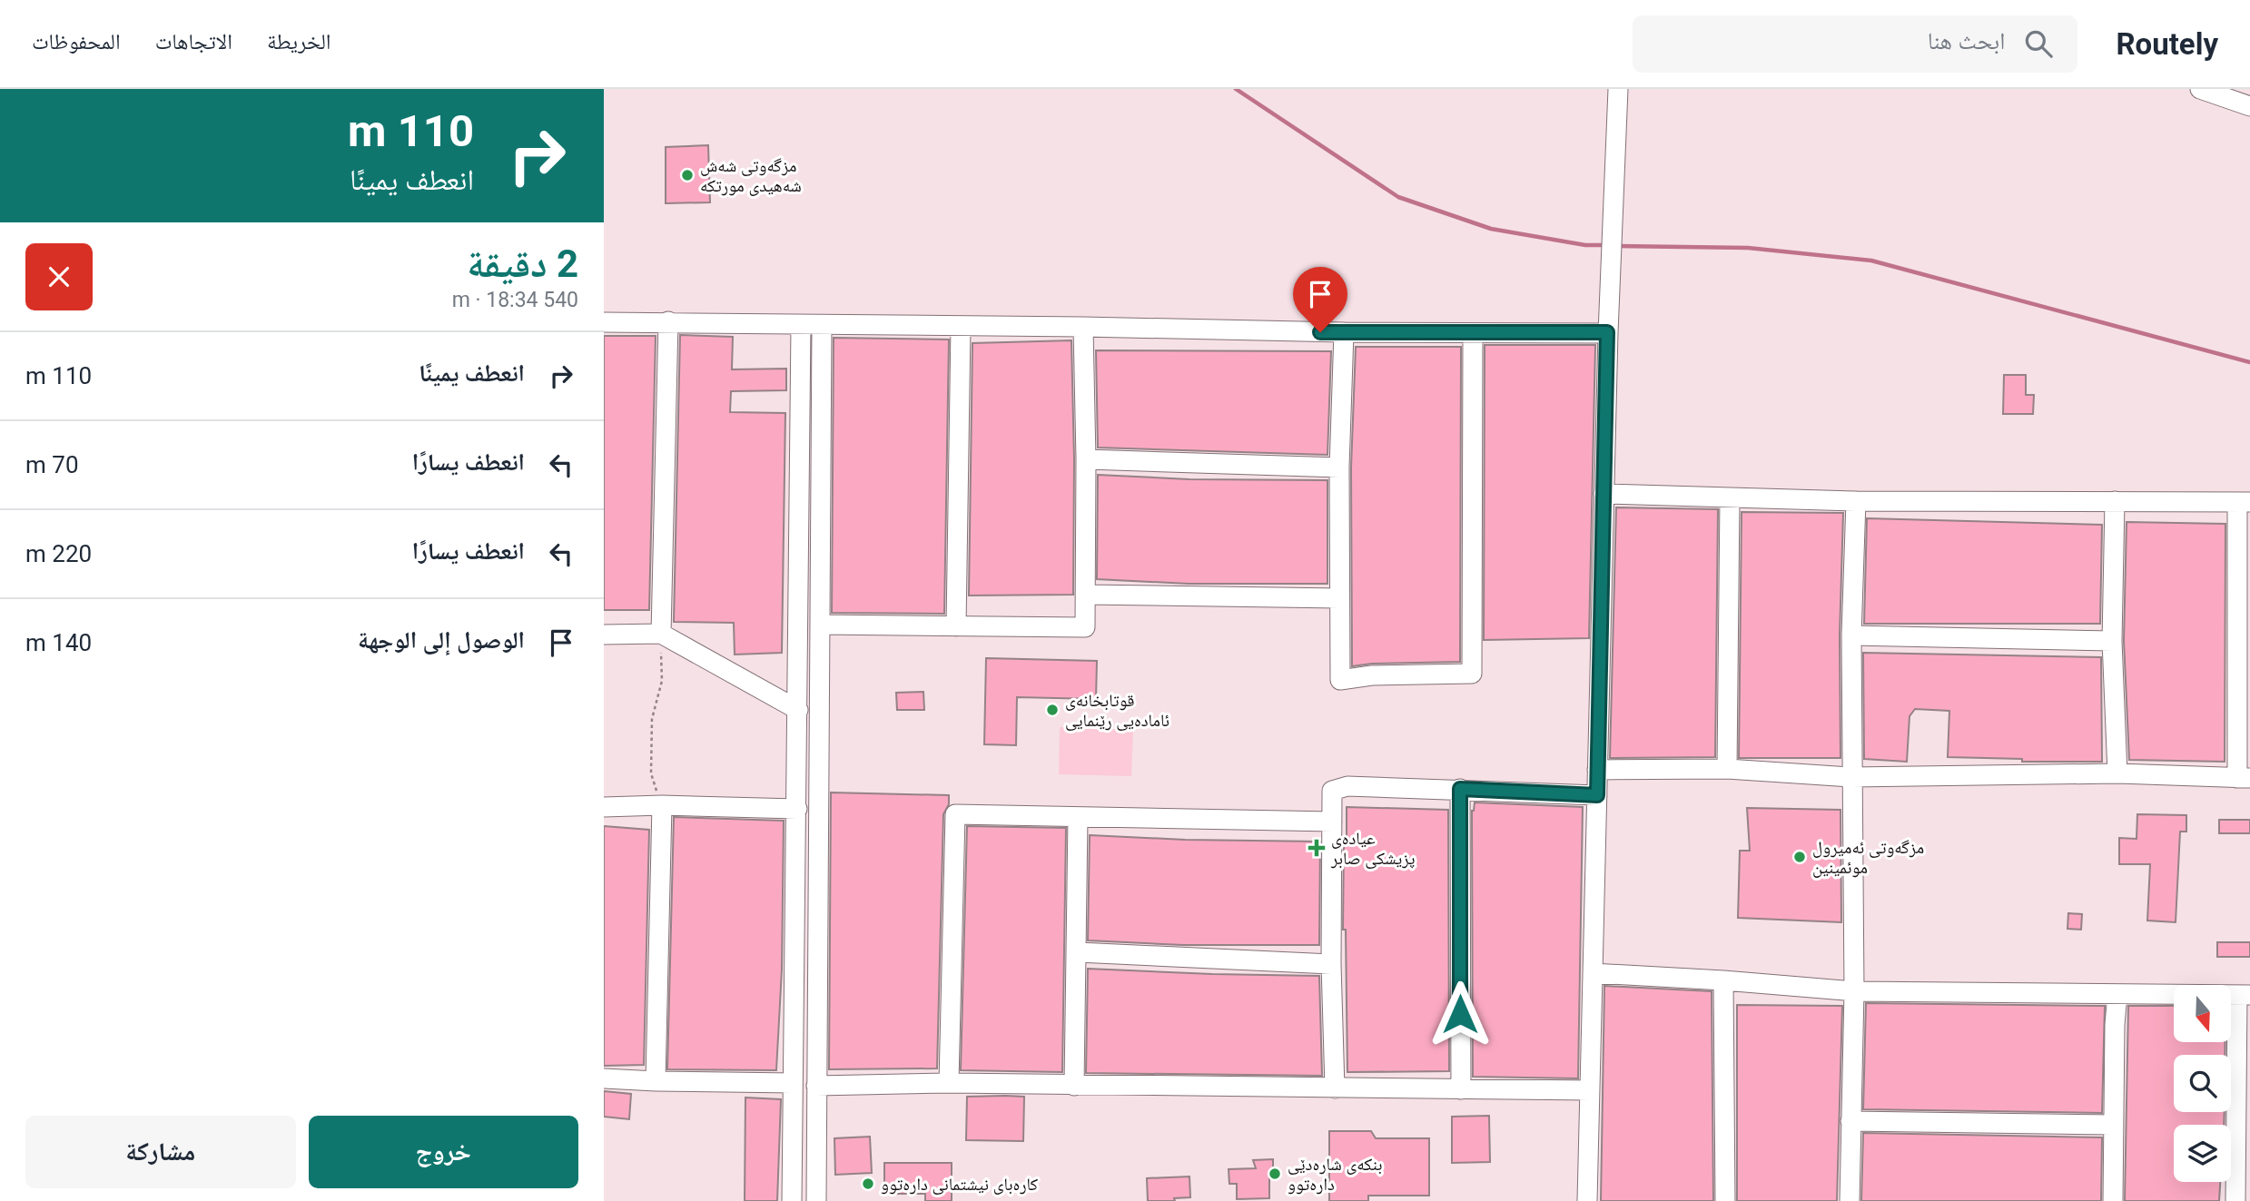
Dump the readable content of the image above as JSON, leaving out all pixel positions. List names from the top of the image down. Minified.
{"places":{"other":["مزگەوتی شەش شەهیدی مورتکە","قوتابخانەی ئامادەیی رێنمایی","مزگەوتی ئەمیرول موئمینین","بنکەی شارەدێی دارەتوو","کارەبای نیشتمانی دارەتوو"],"health":["عیادەی پزیشکی صابر"]},"north":"bottom","page":{"header":"Routely","search":"ابحث هنا","nav":["الخريطة","الاتجاهات","المحفوظات"],"turn":["110 m","انعطف يمينًا"],"heading":["2 دقيقة","540 m · 18:34"],"list":[{"name":"انعطف يمينًا","value":"110 m"},{"name":"انعطف يسارًا","value":"70 m"},{"name":"انعطف يسارًا","value":"220 m"},{"name":"الوصول إلى الوجهة","value":"140 m"}],"buttons":["خروج","مشاركة"]}}
